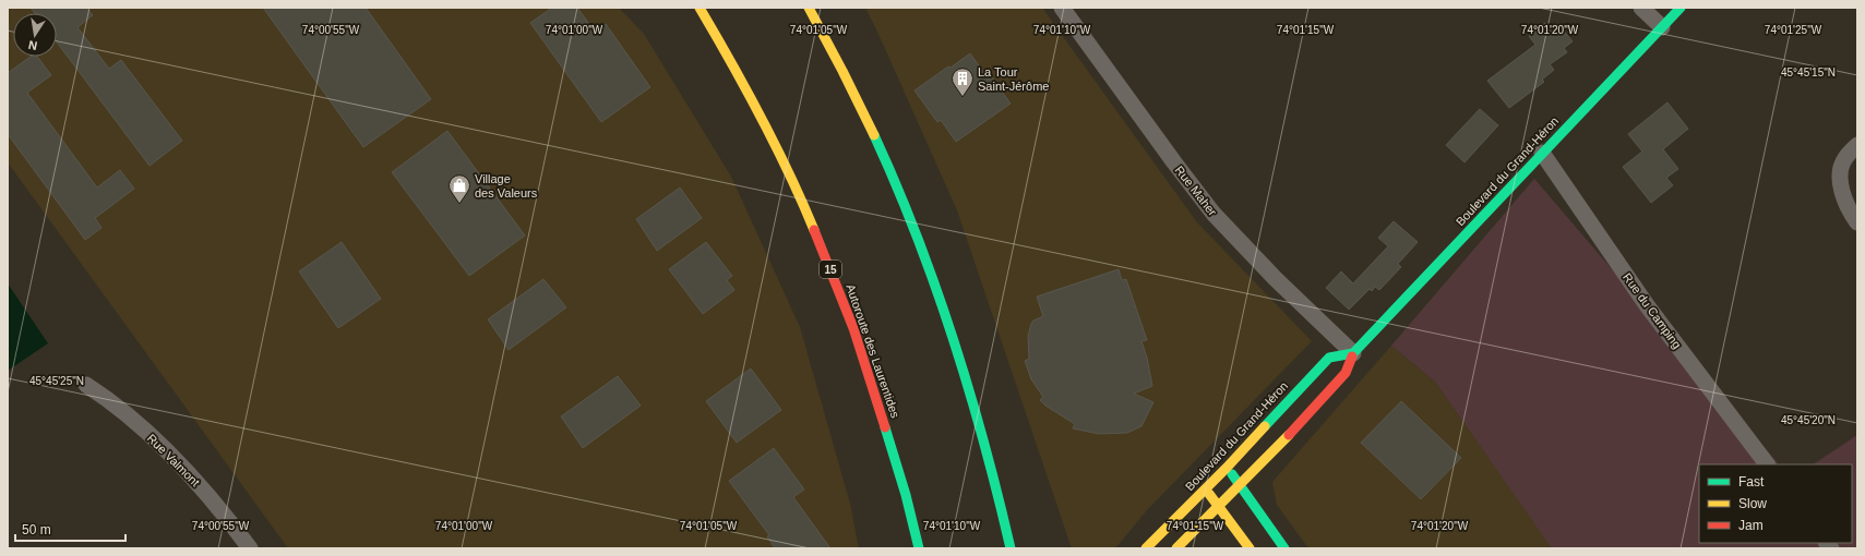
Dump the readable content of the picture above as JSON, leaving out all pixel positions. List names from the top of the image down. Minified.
{"streets":{"main road":["Boulevard du Grand-Héron","15","Autoroute des Laurentides"],"street":["Rue Maher","Rue du Camping","Rue Valmont"]},"crossings":[["Boulevard du Grand-Héron","Rue Maher"],["Boulevard du Grand-Héron","Rue du Camping"]],"places":{"building":["La Tour Saint-Jérôme"],"shop":["Village des Valeurs"]},"legend":["Fast","Slow","Jam"],"scale_bar":"50 m","north":"bottom","coordinates":["74°00'55\"W","74°01'00\"W","74°01'05\"W","74°01'10\"W","74°01'15\"W","74°01'20\"W","74°01'25\"W","45°45'15\"N","45°45'25\"N","45°45'20\"N"]}
